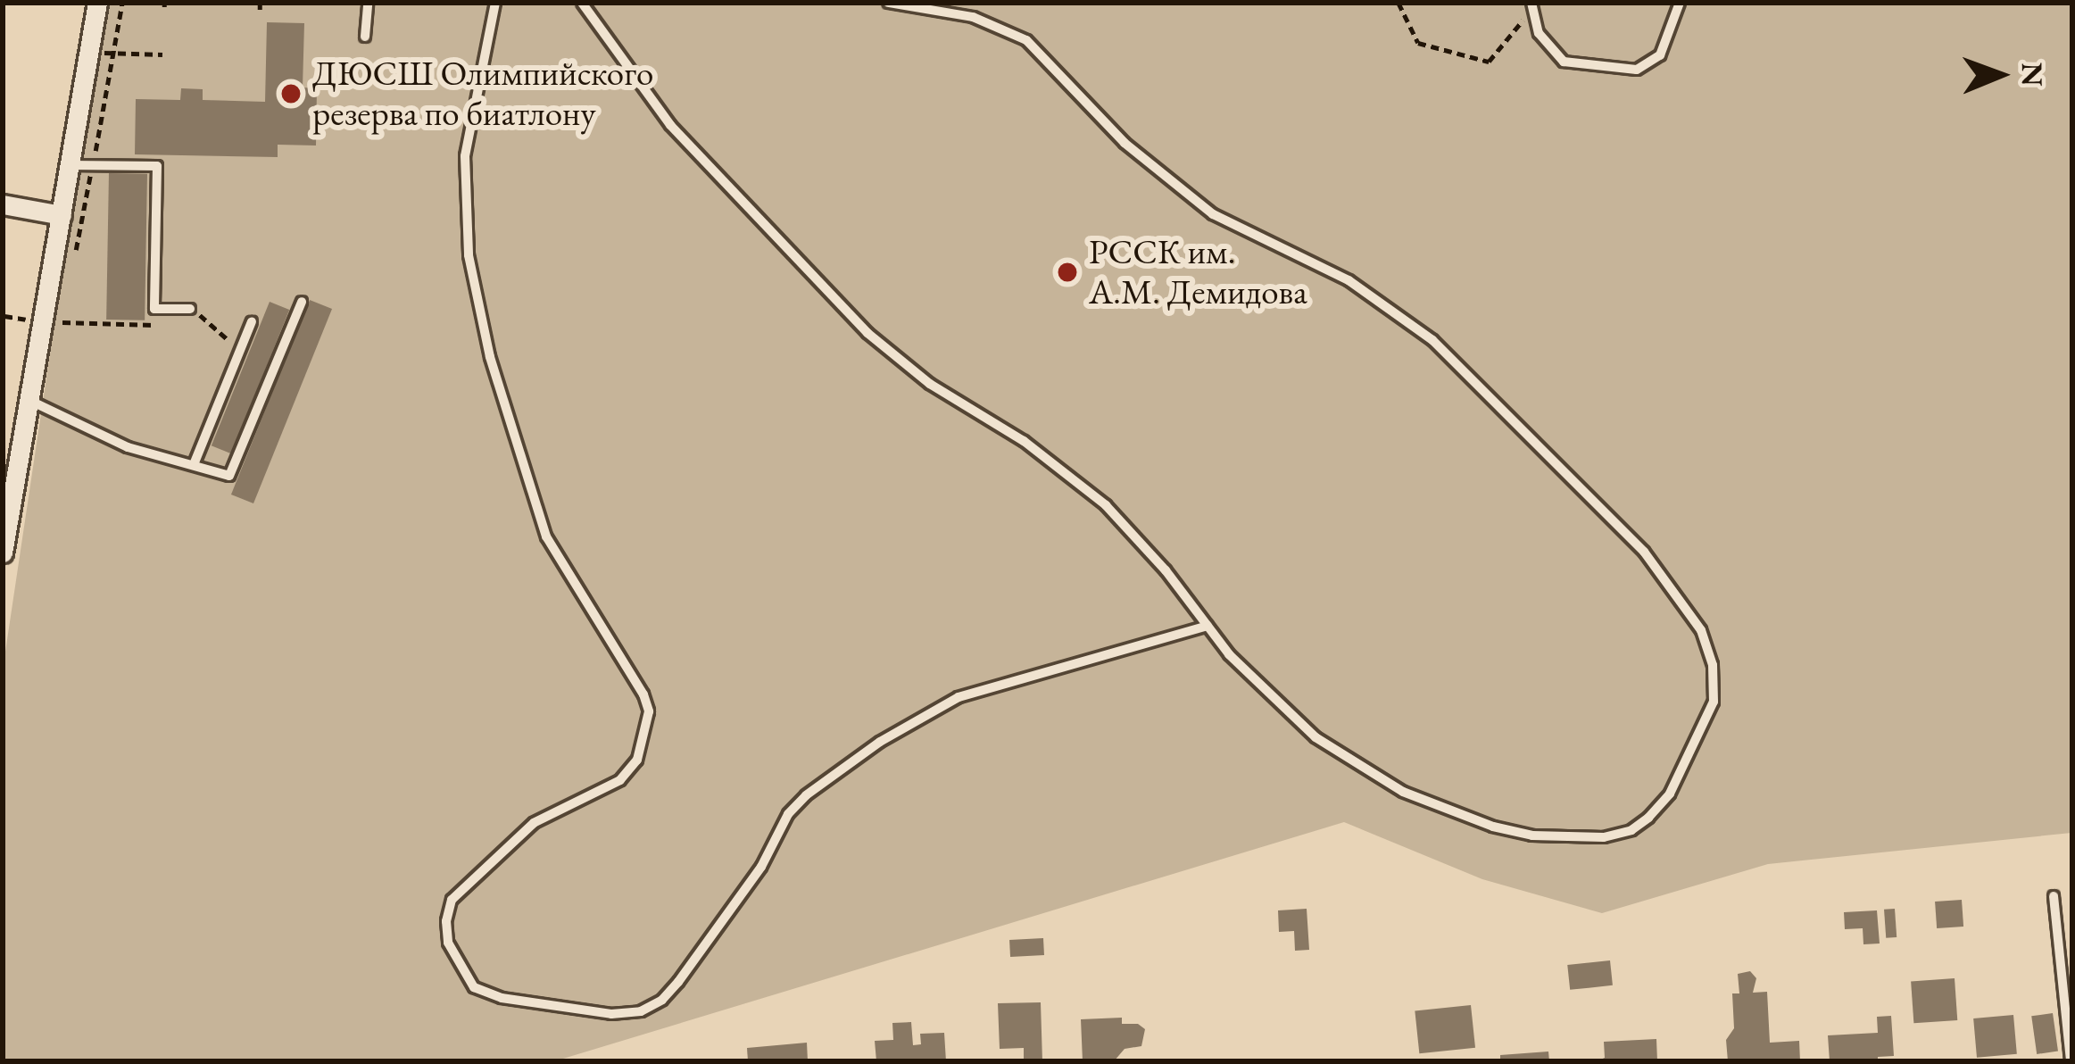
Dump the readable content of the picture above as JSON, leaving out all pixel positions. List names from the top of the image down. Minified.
{"places":["ДЮСШ Олимпийского резерва по биатлону","РССК им. А.М. Демидова"],"north":"right"}
